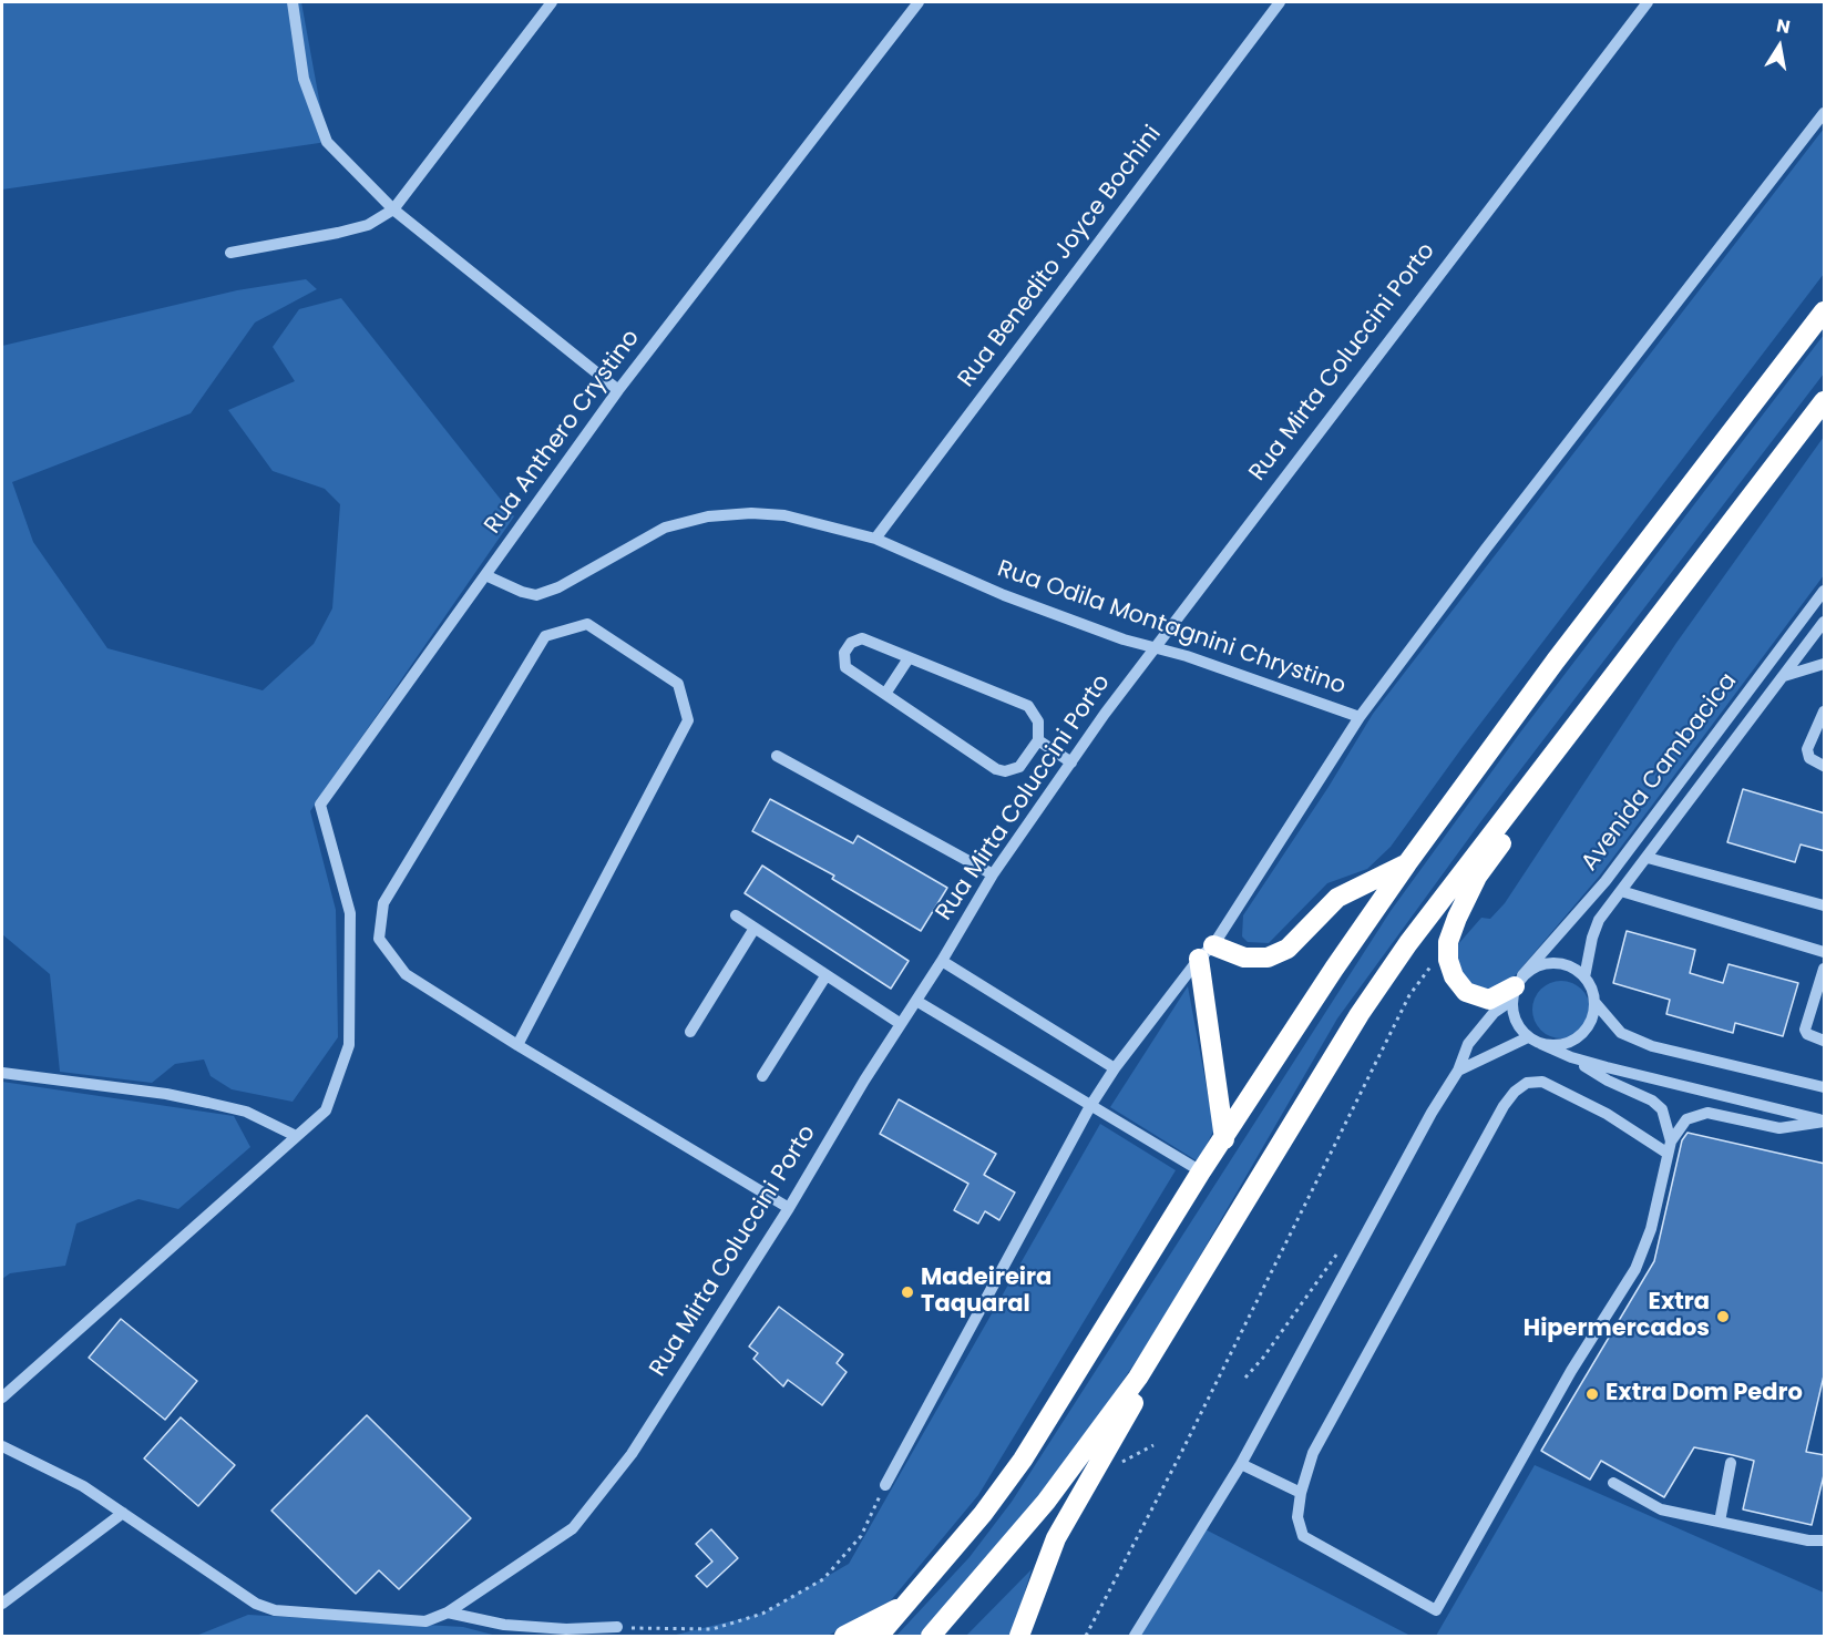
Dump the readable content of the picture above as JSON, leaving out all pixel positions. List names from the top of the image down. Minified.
{"streets":{"street":["Rua Benedito Joyce Bochini","Rua Mirta Coluccini Porto","Rua Anthero Crystino","Rua Odila Montagnini Chrystino","Avenida Cambacica"]},"crossings":[["Rua Benedito Joyce Bochini","Rua Odila Montagnini Chrystino"],["Rua Mirta Coluccini Porto","Rua Odila Montagnini Chrystino"],["Rua Anthero Crystino","Rua Odila Montagnini Chrystino"]],"places":["Madeireira Taquaral","Extra Hipermercados","Extra Dom Pedro"],"north":"top"}
